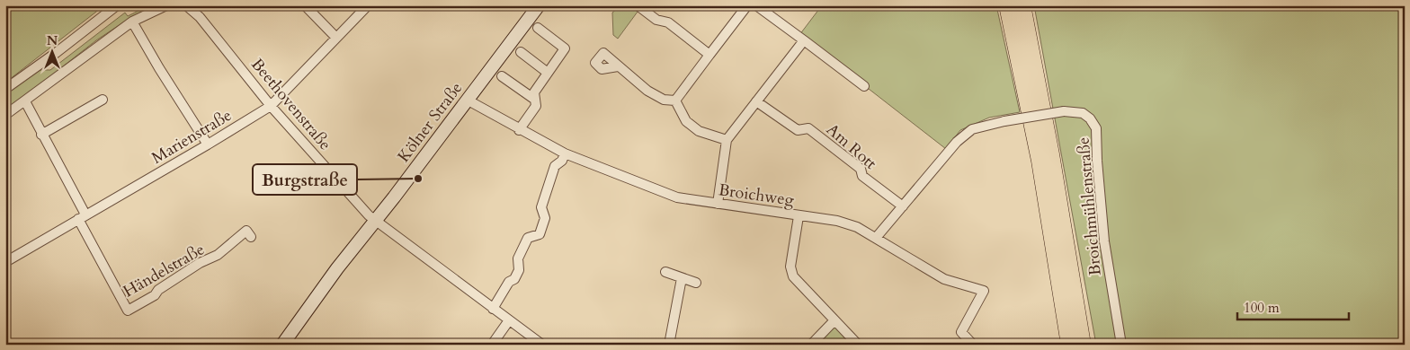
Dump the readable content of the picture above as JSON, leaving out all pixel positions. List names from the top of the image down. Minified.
{"streets":{"main road":["Kölner Straße"],"street":["Beethovenstraße","Marienstraße","Am Rott","Broichweg","Broichmühlenstraße","Händelstraße"]},"crossings":[["Beethovenstraße","Kölner Straße"],["Beethovenstraße","Marienstraße"],["Kölner Straße","Broichweg"],["Marienstraße","Händelstraße"],["Am Rott","Broichmühlenstraße"],["Broichweg","Broichmühlenstraße"]],"places":["Burgstraße"],"scale_bar":"100 m","north":"top"}
